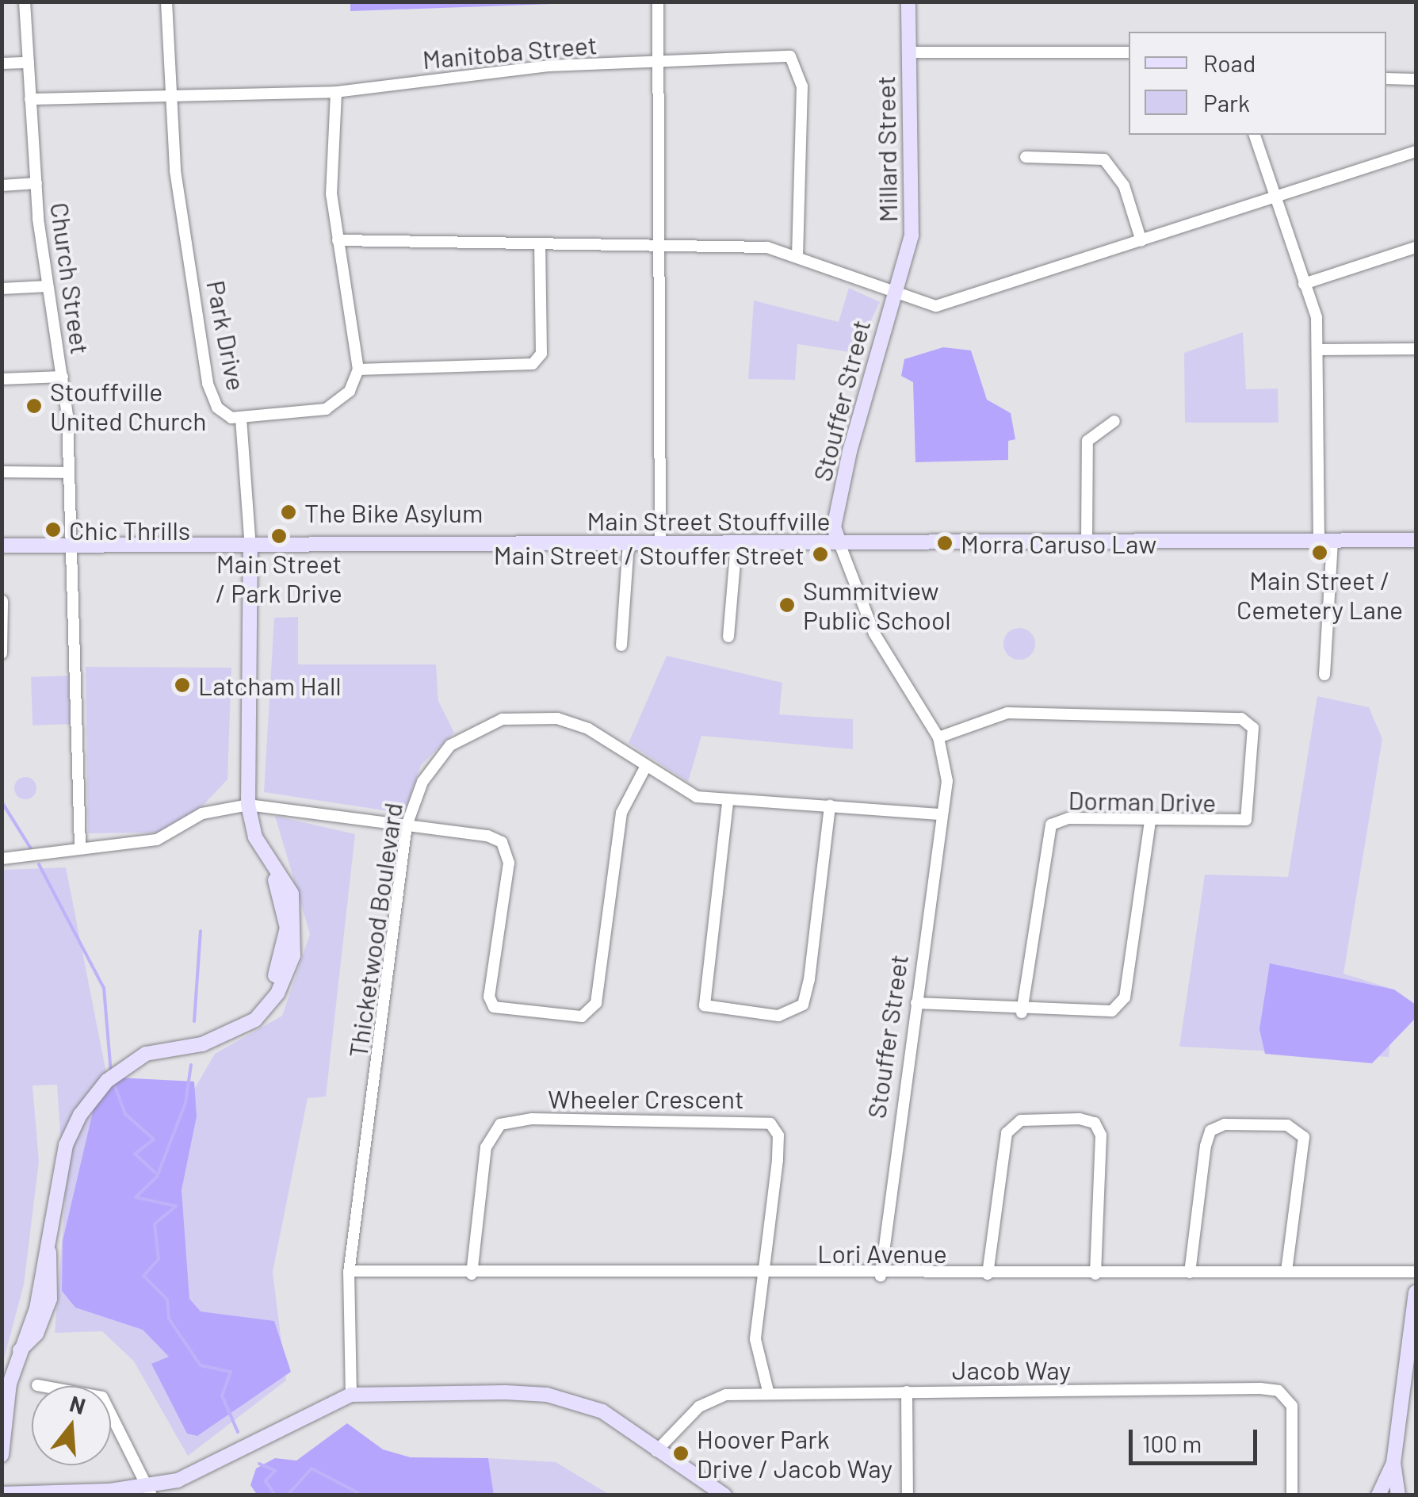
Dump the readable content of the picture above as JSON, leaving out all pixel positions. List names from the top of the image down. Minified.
{"streets":{"street":["Manitoba Street","Millard Street","Church Street","Park Drive","Stouffer Street","Main Street Stouffville","Dorman Drive","Thicketwood Boulevard","Wheeler Crescent","Lori Avenue","Jacob Way"]},"crossings":[["Manitoba Street","Church Street"],["Manitoba Street","Park Drive"],["Millard Street","Stouffer Street"],["Church Street","Main Street Stouffville"],["Park Drive","Main Street Stouffville"],["Stouffer Street","Main Street Stouffville"],["Stouffer Street","Dorman Drive"],["Stouffer Street","Thicketwood Boulevard"],["Stouffer Street","Lori Avenue"],["Thicketwood Boulevard","Lori Avenue"],["Wheeler Crescent","Lori Avenue"],["Wheeler Crescent","Jacob Way"]],"places":["Stouffville United Church","The Bike Asylum","Chic Thrills","Main Street / Park Drive","Morra Caruso Law","Main Street / Cemetery Lane","Main Street / Stouffer Street","Summitview Public School","Latcham Hall","Hoover Park Drive / Jacob Way"],"legend":["Road","Park"],"scale_bar":"100 m","north":"top"}
